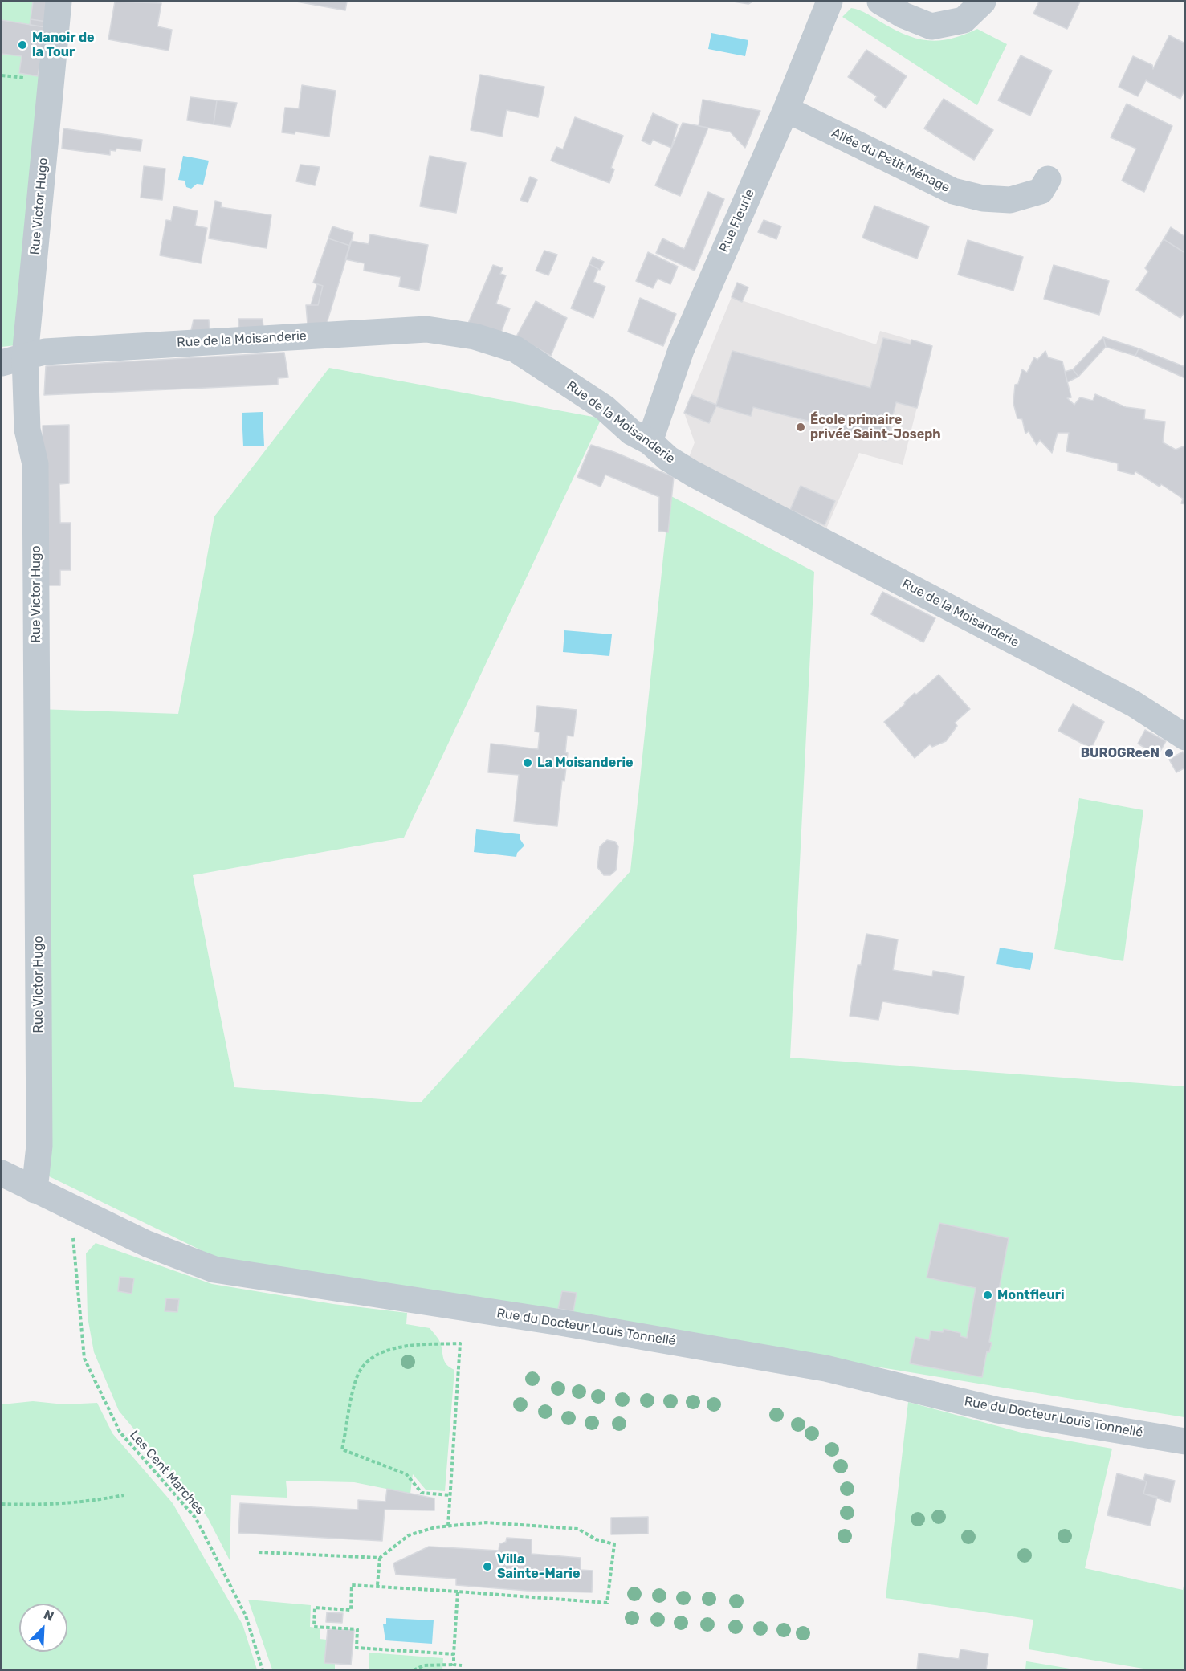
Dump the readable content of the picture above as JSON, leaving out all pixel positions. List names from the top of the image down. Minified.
{"streets":{"street":["Allée du Petit Ménage","Rue Victor Hugo","Rue Fleurie","Rue de la Moisanderie","Rue du Docteur Louis Tonnellé"],"path":["Les Cent Marches"]},"crossings":[["Allée du Petit Ménage","Rue Fleurie"],["Rue Victor Hugo","Rue de la Moisanderie"],["Rue Victor Hugo","Rue du Docteur Louis Tonnellé"],["Rue Fleurie","Rue de la Moisanderie"]],"places":["Manoir de la Tour","École primaire privée Saint-Joseph","BUROGReeN","La Moisanderie","Montfleuri","Villa Sainte-Marie"],"north":"top right"}
